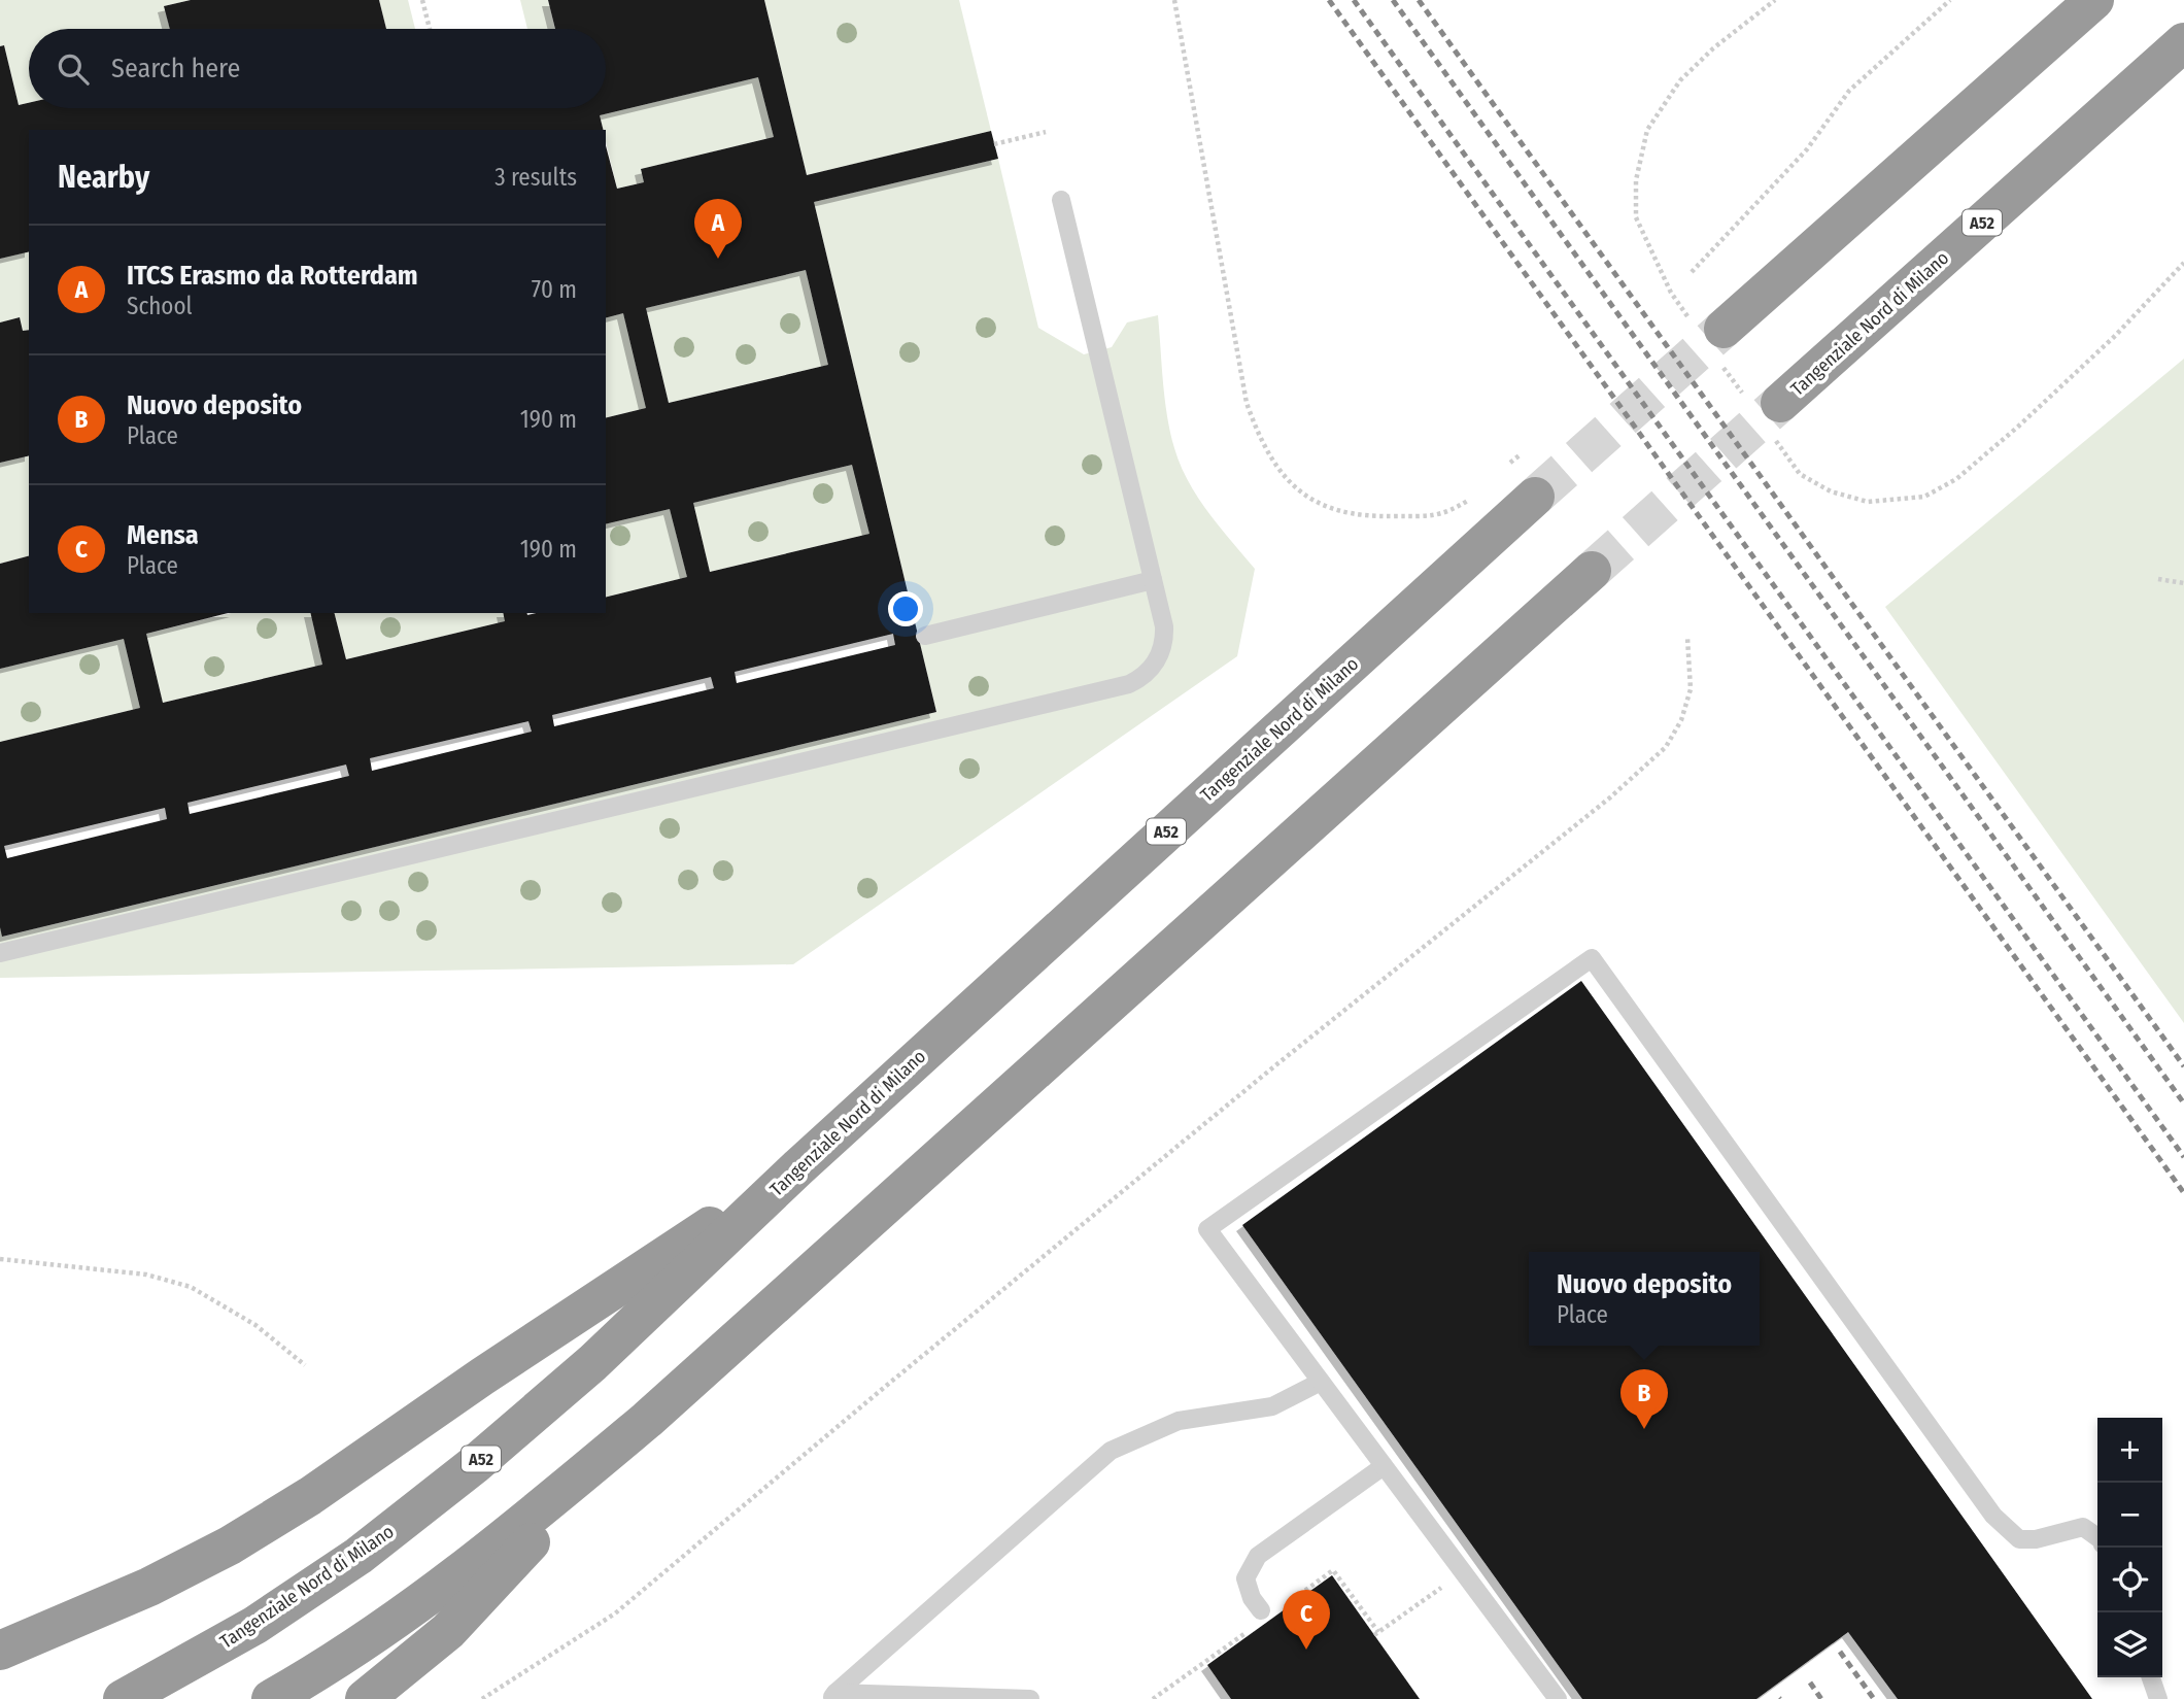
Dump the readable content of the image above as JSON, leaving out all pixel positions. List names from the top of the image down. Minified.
{"streets":{"highway":["A52","Tangenziale Nord di Milano"]},"page":{"search":"Search here","heading":["Nearby","3 results"],"pins":["A","B","C"],"list":[{"mark":"A","name":"ITCS Erasmo da Rotterdam","note":"School","value":"70 m"},{"mark":"B","name":"Nuovo deposito","note":"Place","value":"190 m"},{"mark":"C","name":"Mensa","note":"Place","value":"190 m"}],"popup":["Nuovo deposito","Place"],"map_buttons":["+","−"]}}
